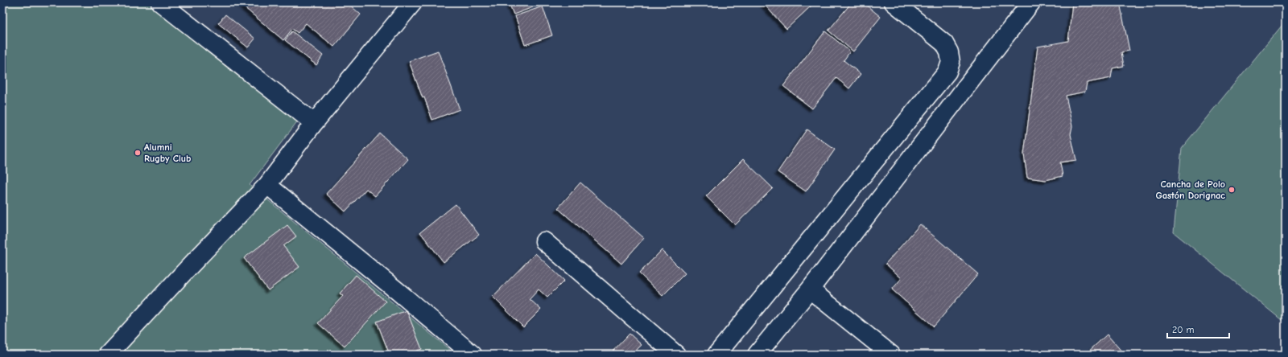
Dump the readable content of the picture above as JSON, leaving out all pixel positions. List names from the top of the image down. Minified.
{"places":["Alumni Rugby Club","Cancha de Polo Gastón Dorignac"],"scale_bar":"20 m"}
